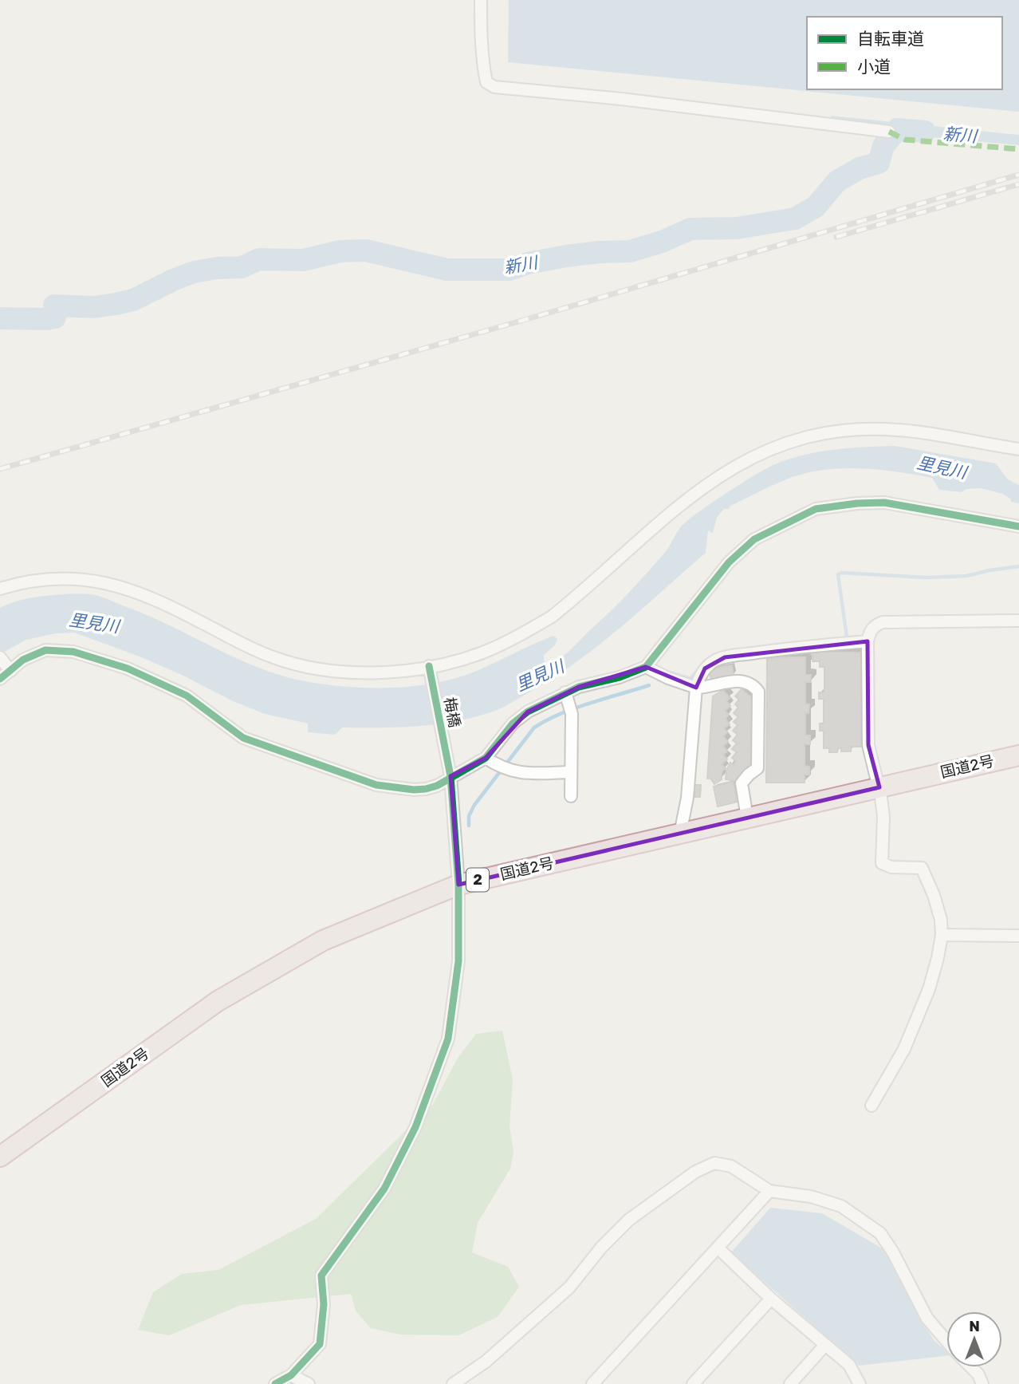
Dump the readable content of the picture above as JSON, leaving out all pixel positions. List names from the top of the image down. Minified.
{"streets":{"highway":["国道2号","2"],"street":["梅橋"]},"crossings":[["梅橋","国道2号"]],"water":["新川","里見川"],"legend":["自転車道","小道"],"north":"top"}
